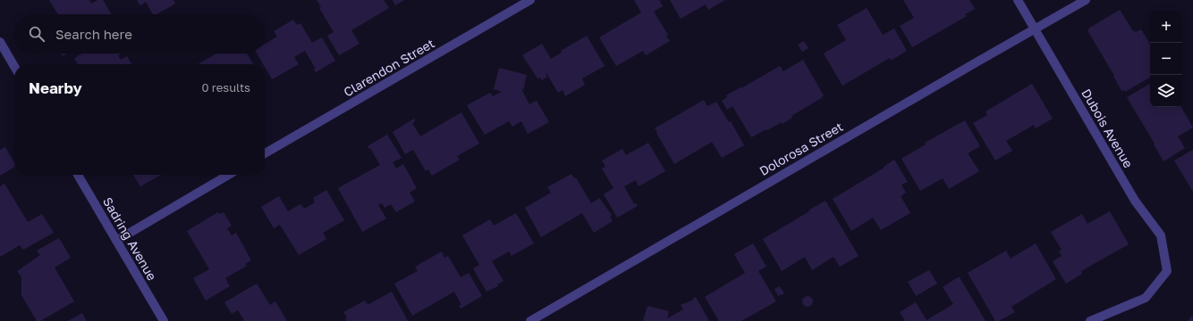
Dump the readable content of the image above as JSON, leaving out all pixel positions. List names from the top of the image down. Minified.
{"streets":{"street":["Clarendon Street","Dubois Avenue","Dolorosa Street","Sadring Avenue"]},"crossings":[["Dubois Avenue","Dolorosa Street"]],"page":{"map_buttons":["+","−"],"search":"Search here","heading":["Nearby","0 results"]}}
